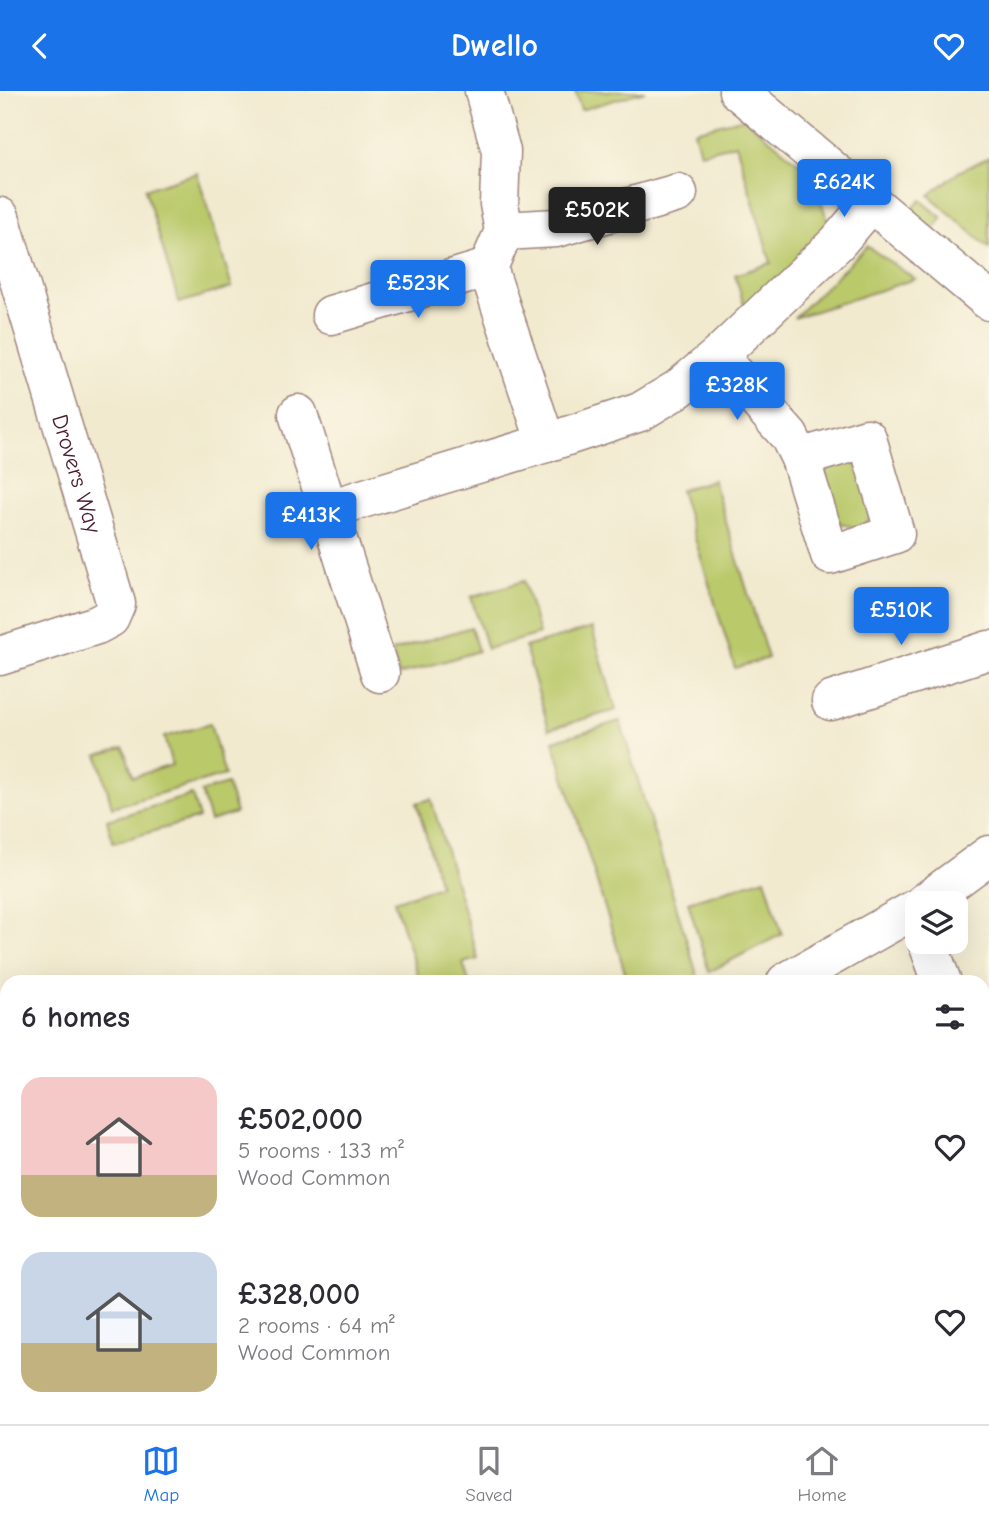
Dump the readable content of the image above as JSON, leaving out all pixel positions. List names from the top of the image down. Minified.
{"streets":{"street":["Drovers Way"]},"page":{"header":"Dwello","price":["£624K","£502K","£523K","£328K","£413K","£510K"],"heading":"6 homes","list":[{"name":"£502,000","note":"5 rooms · 133 m² · Wood Common"},{"name":"£328,000","note":"2 rooms · 64 m² · Wood Common"}],"tabs":["Map","Saved","Home"]}}
